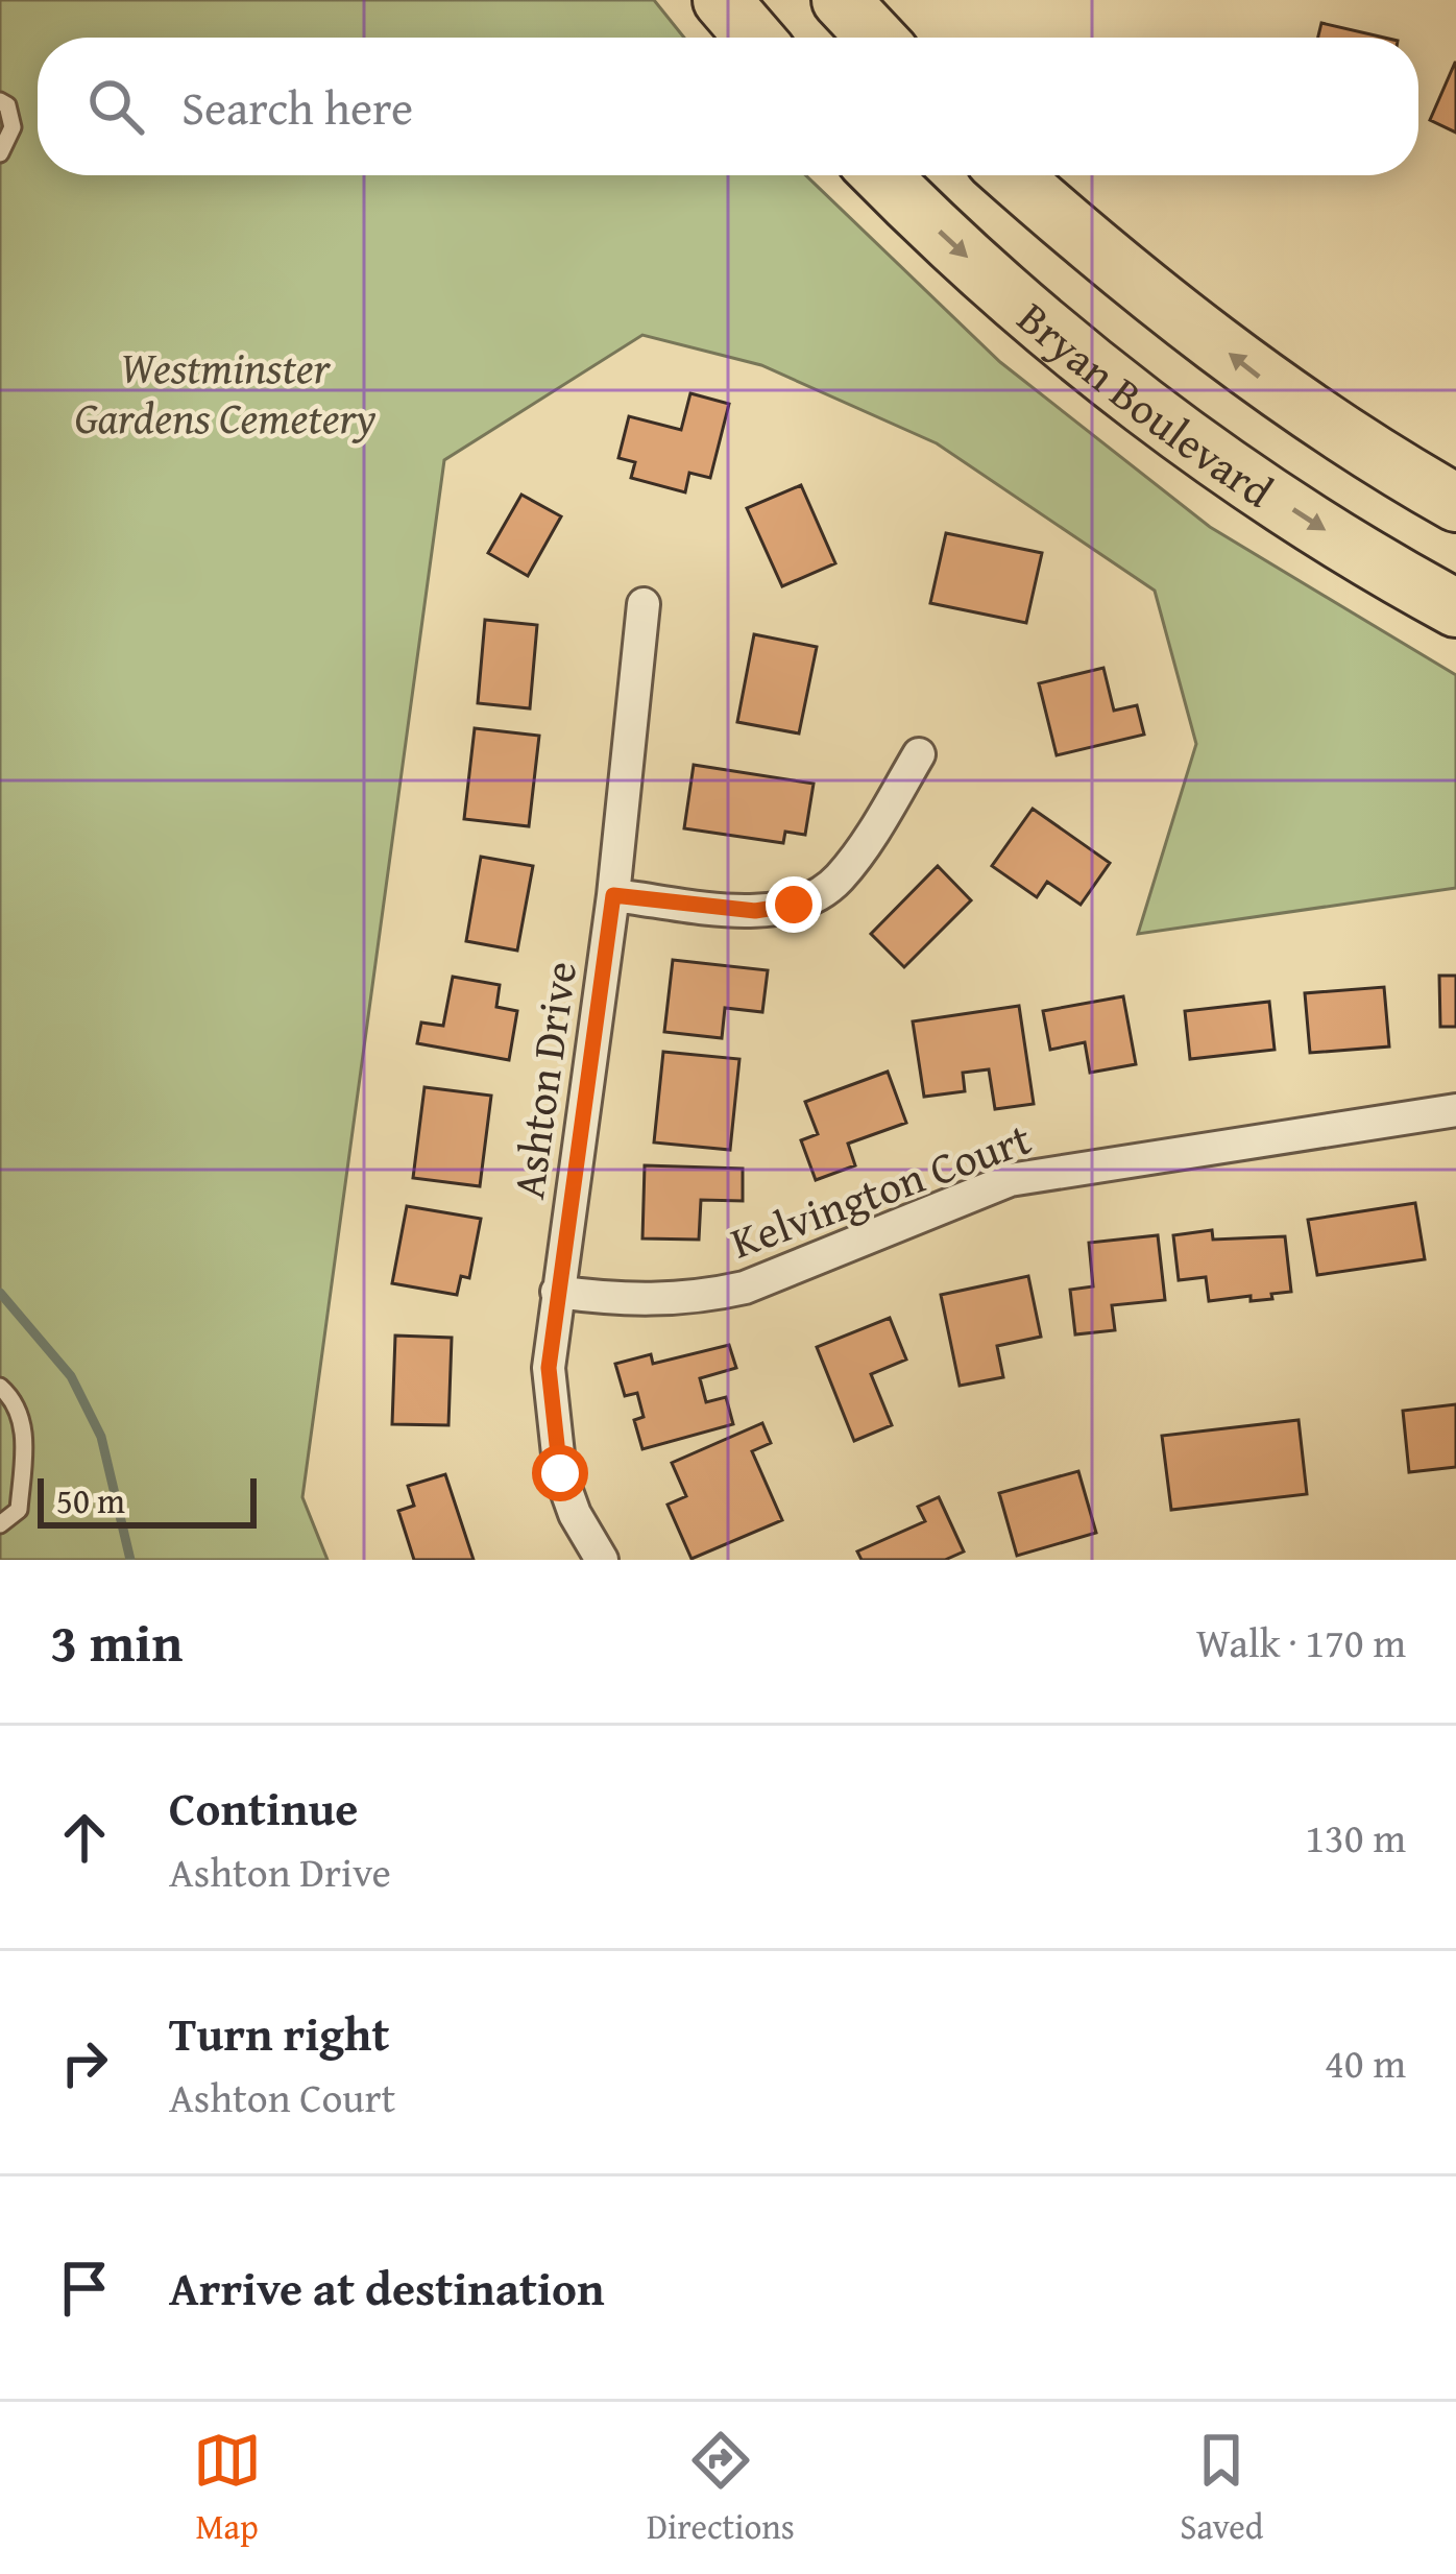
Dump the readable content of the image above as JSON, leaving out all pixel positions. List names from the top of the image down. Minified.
{"streets":{"highway":["Bryan Boulevard"],"street":["Ashton Drive","Kelvington Court"]},"crossings":[["Ashton Drive","Kelvington Court"]],"parks":["Westminster Gardens Cemetery"],"scale_bar":"50 m","page":{"search":"Search here","scale":"50 m","heading":["3 min","Walk · 170 m"],"list":[["Continue","Ashton Drive","130 m"],["Turn right","Ashton Court","40 m"],"Arrive at destination"],"nav":["Map","Directions","Saved"]}}
